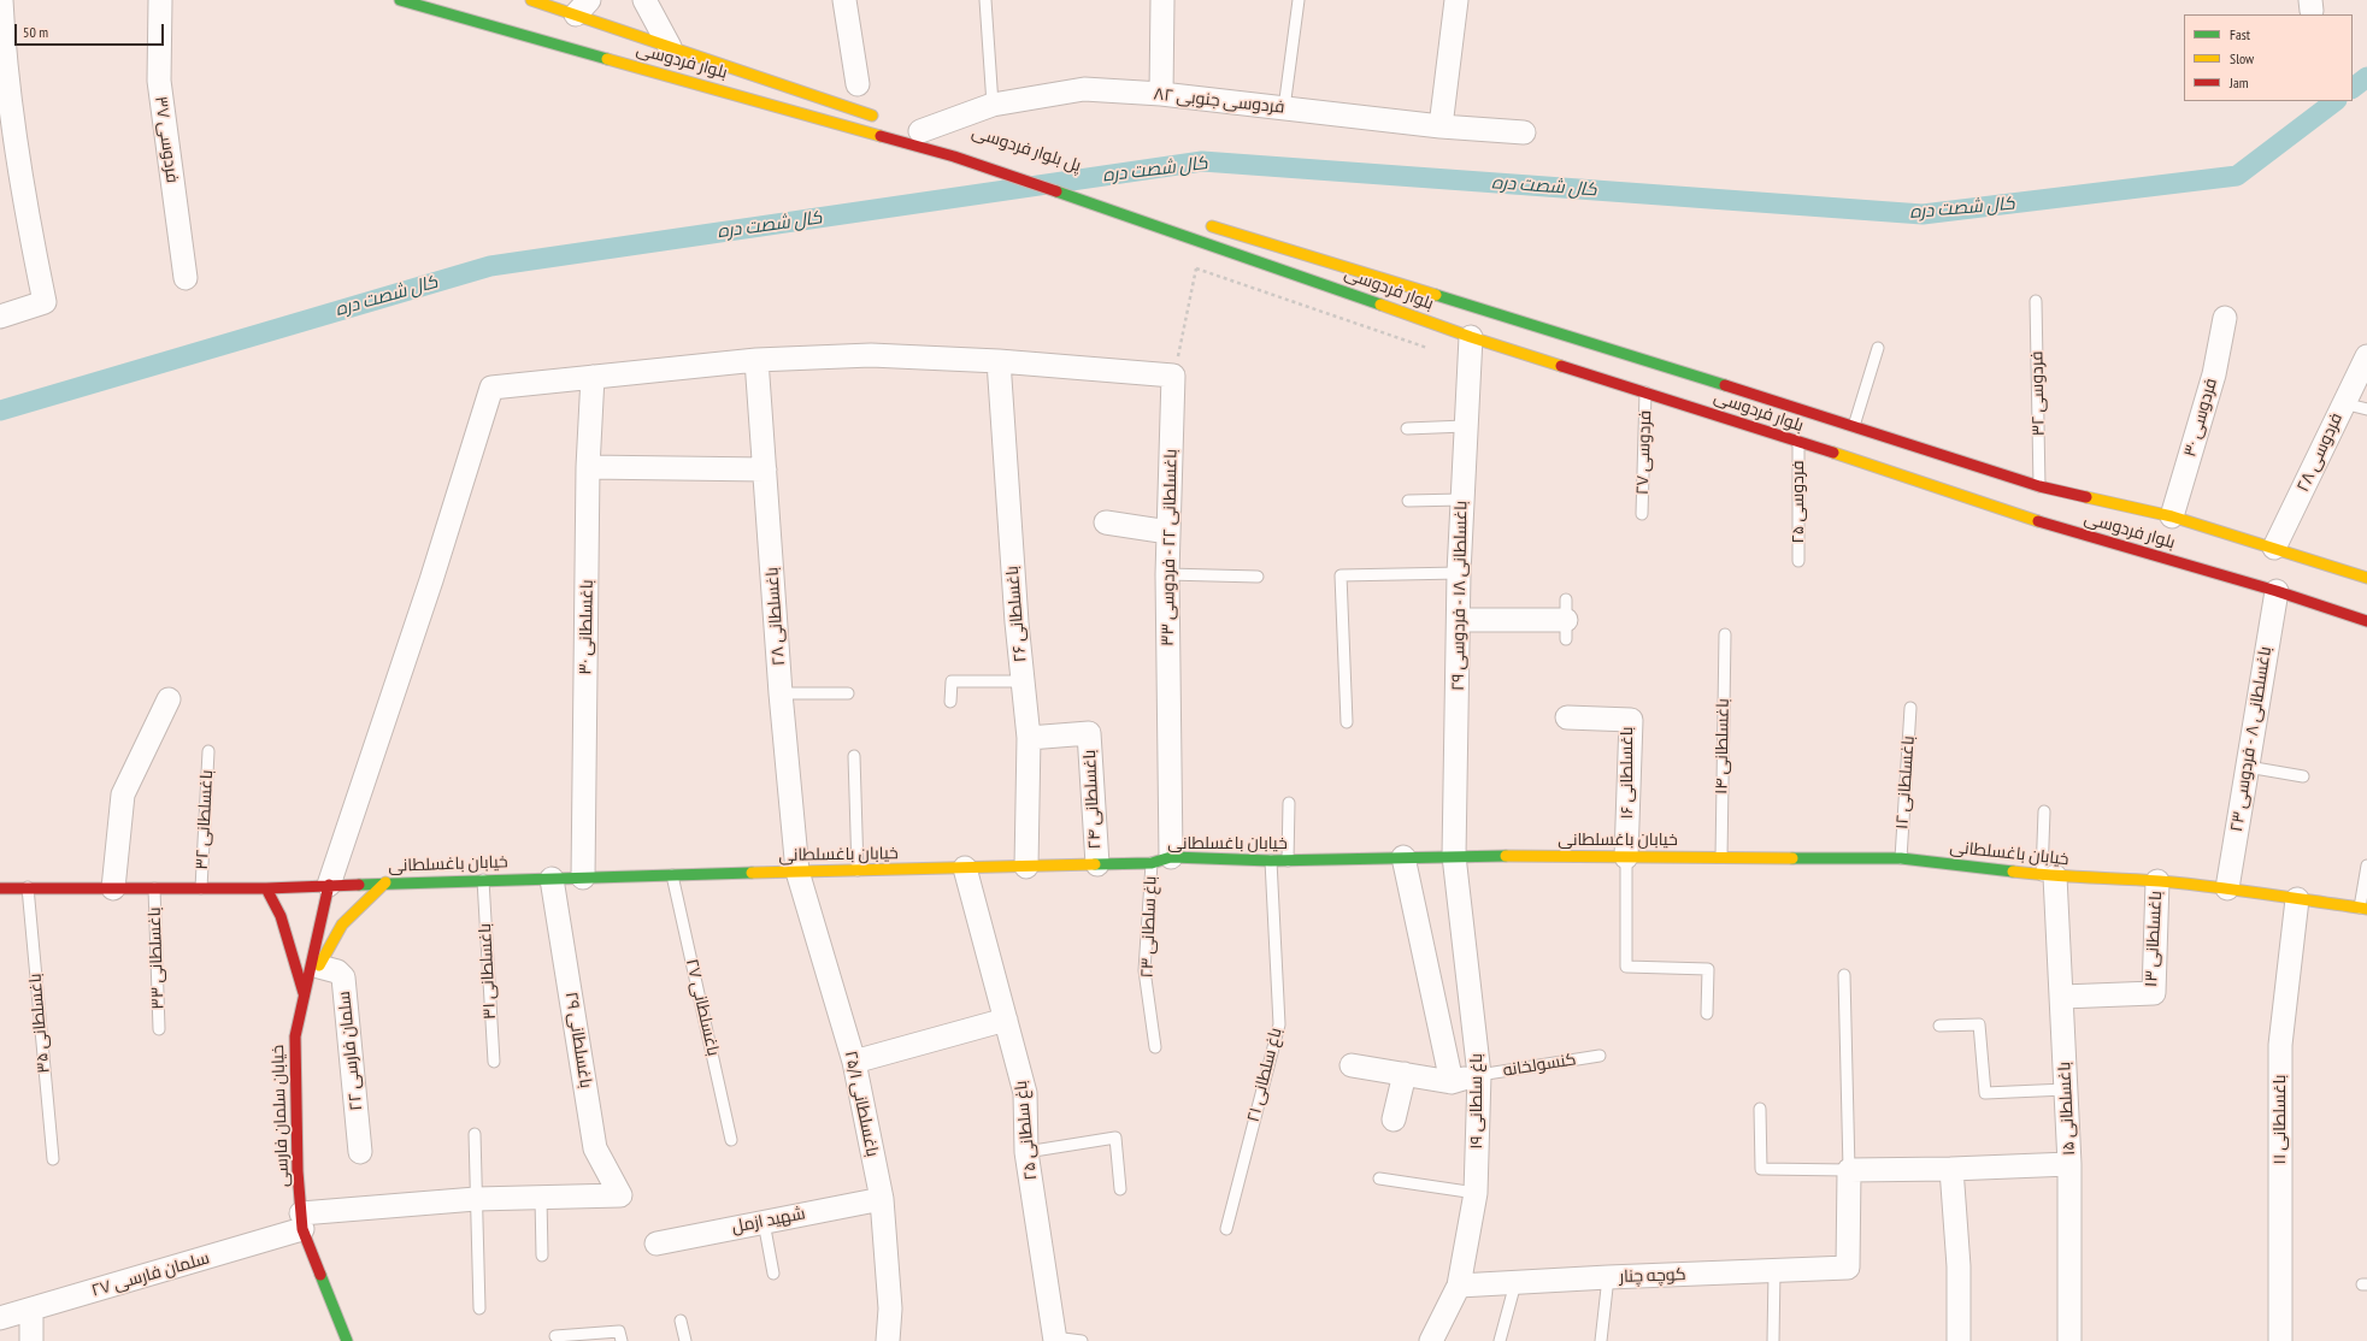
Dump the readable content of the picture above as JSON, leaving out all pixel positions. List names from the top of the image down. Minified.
{"streets":{"main road":["بلوار فردوسی","پل بلوار فردوسی","خیابان باغسلطانی","خیابان سلمان فارسی"],"street":["فردوسی جنوبی ۸۲","فردوسی ۳۷","فردوسی ۳۰","فردوسی ۲۸","باغسلطانی ۲۲ - فردوسی ۳۳","باغسلطانی ۱۸ - فردوسی ۲۹","باغسلطانی ۲۶","باغسلطانی ۲۸","باغسلطانی ۳۰","باغسلطانی ۸ - فردوسی ۲۳","باغسلطانی ۱۶","باغسلطانی ۲۴","باغسلطانی ۱۳","باغسلطانی ۲۹","سلمان فارسی ۲۲","باغ سلطانی ۱۹","باغسلطانی ۲۵/۱","باغسلطانی ۱۵","باغسلطانی ۱۱","باغ سلطانی ۲۵","شهید ازمل","سلمان فارسی ۲۷","کوچه چنار"],"lane":["فردوسی ۳۲","فردوسی ۲۷","فردوسی ۲۵","باغسلطانی ۱۴","باغسلطانی ۱۲","باغسلطانی ۳۲","باغ سلطانی ۲۳","باغسلطانی ۳۳","باغسلطانی ۳۱","باغسلطانی ۲۷","باغسلطانی ۳۵","کنسولخانه","باغ سلطانی ۲۱"]},"crossings":[["بلوار فردوسی","پل بلوار فردوسی"],["بلوار فردوسی","فردوسی ۳۲"],["بلوار فردوسی","فردوسی ۳۰"],["بلوار فردوسی","فردوسی ۲۷"],["بلوار فردوسی","فردوسی ۲۸"],["بلوار فردوسی","فردوسی ۲۵"],["بلوار فردوسی","باغسلطانی ۱۸ - فردوسی ۲۹"],["بلوار فردوسی","باغسلطانی ۸ - فردوسی ۲۳"],["باغسلطانی ۲۲ - فردوسی ۳۳","خیابان باغسلطانی"],["باغسلطانی ۲۲ - فردوسی ۳۳","باغ سلطانی ۲۳"],["باغسلطانی ۱۸ - فردوسی ۲۹","خیابان باغسلطانی"],["باغسلطانی ۱۸ - فردوسی ۲۹","باغ سلطانی ۱۹"],["باغسلطانی ۲۶","باغسلطانی ۲۴"],["باغسلطانی ۲۶","خیابان باغسلطانی"],["باغسلطانی ۲۸","خیابان باغسلطانی"],["باغسلطانی ۲۸","باغسلطانی ۲۵/۱"],["باغسلطانی ۳۰","خیابان باغسلطانی"],["باغسلطانی ۸ - فردوسی ۲۳","خیابان باغسلطانی"],["باغسلطانی ۱۴","خیابان باغسلطانی"],["باغسلطانی ۱۶","خیابان باغسلطانی"],["باغسلطانی ۱۲","خیابان باغسلطانی"],["باغسلطانی ۲۴","خیابان باغسلطانی"],["باغسلطانی ۳۲","خیابان باغسلطانی"],["خیابان باغسلطانی","باغ سلطانی ۲۳"],["خیابان باغسلطانی","باغسلطانی ۱۳"],["خیابان باغسلطانی","باغسلطانی ۳۳"],["خیابان باغسلطانی","باغسلطانی ۳۱"],["خیابان باغسلطانی","باغسلطانی ۲۷"],["خیابان باغسلطانی","باغسلطانی ۳۵"],["خیابان باغسلطانی","باغسلطانی ۲۹"],["خیابان باغسلطانی","باغ سلطانی ۲۱"],["خیابان باغسلطانی","باغ سلطانی ۱۹"],["خیابان باغسلطانی","باغسلطانی ۲۵/۱"],["خیابان باغسلطانی","باغسلطانی ۱۵"],["خیابان باغسلطانی","خیابان سلمان فارسی"],["خیابان باغسلطانی","باغسلطانی ۱۱"],["خیابان باغسلطانی","باغ سلطانی ۲۵"],["باغسلطانی ۱۳","باغسلطانی ۱۵"],["باغسلطانی ۲۹","سلمان فارسی ۲۷"],["کنسولخانه","باغ سلطانی ۱۹"],["باغ سلطانی ۱۹","کوچه چنار"],["باغسلطانی ۲۵/۱","شهید ازمل"],["خیابان سلمان فارسی","سلمان فارسی ۲۷"]],"water":["کال شصت دره"],"legend":["Fast","Slow","Jam"],"scale_bar":"50 m"}
